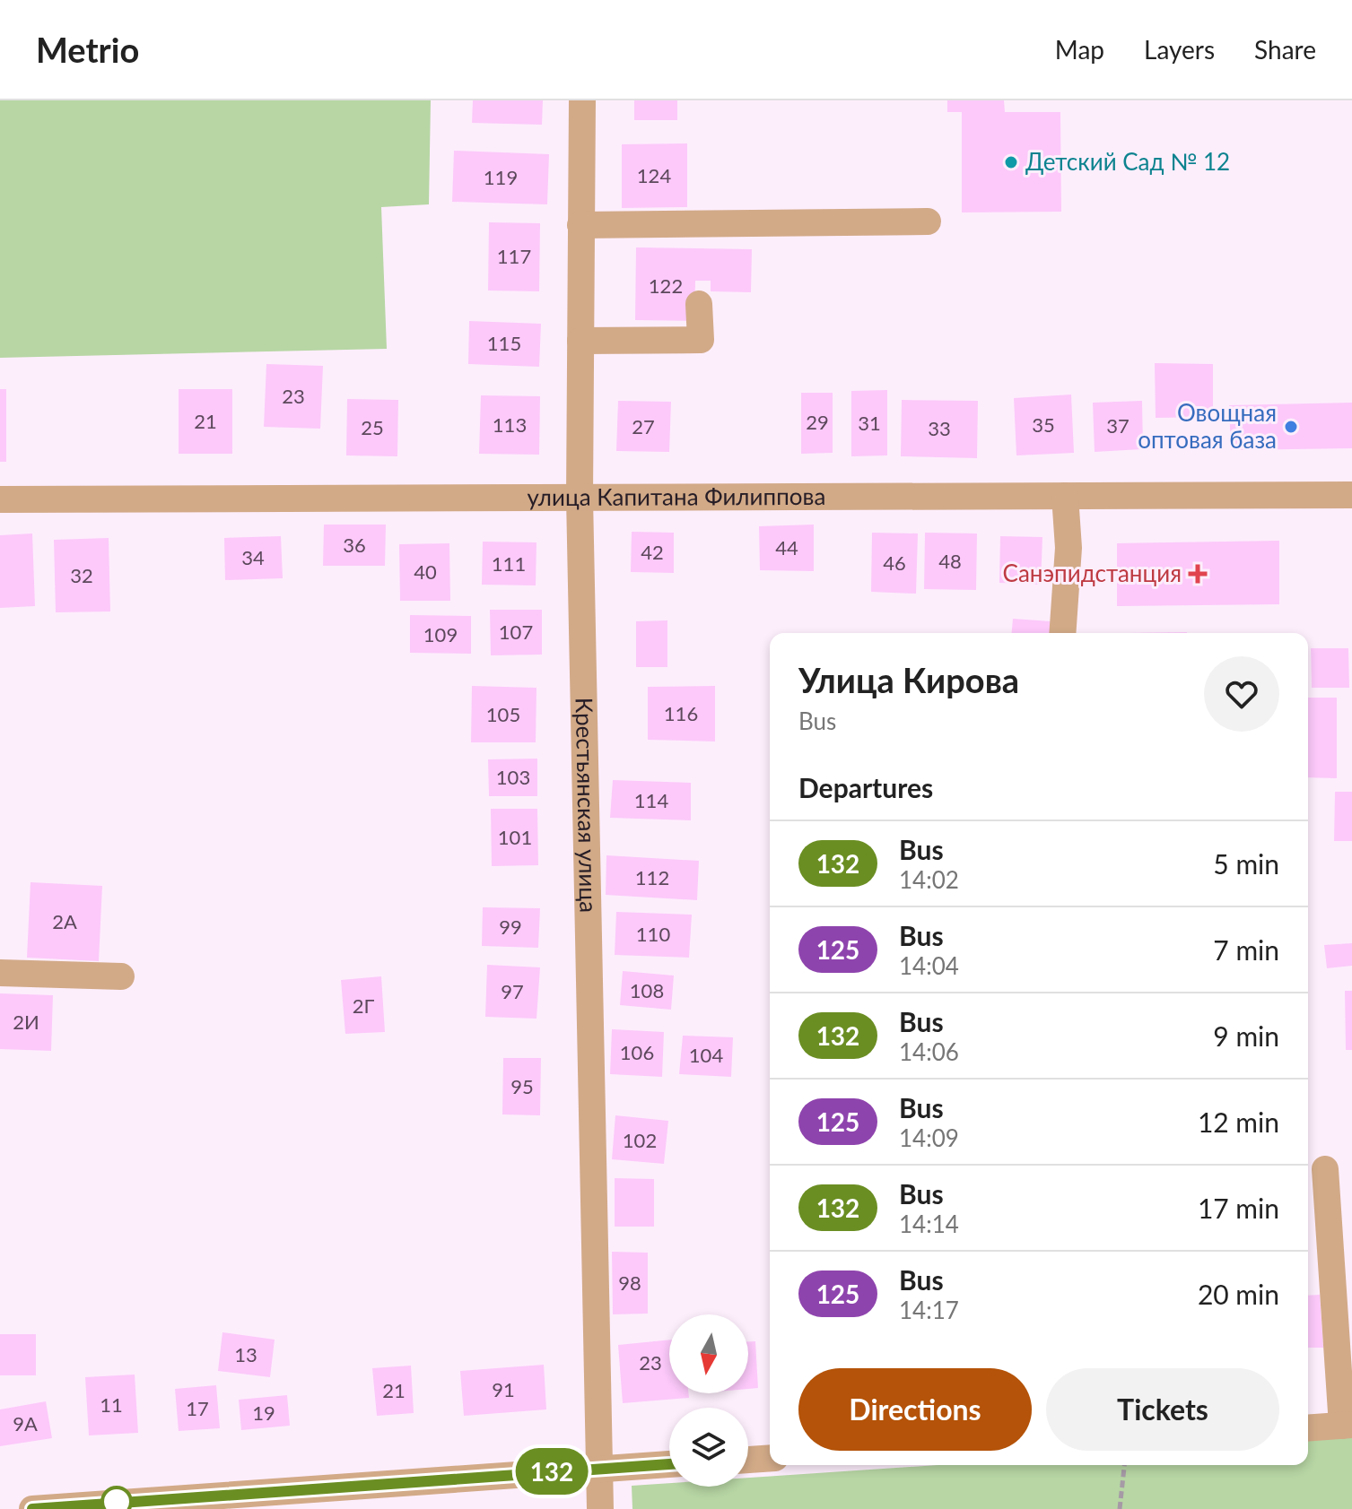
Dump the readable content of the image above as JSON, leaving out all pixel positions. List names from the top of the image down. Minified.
{"streets":{"street":["улица Капитана Филиппова","Крестьянская улица"]},"crossings":[["улица Капитана Филиппова","Крестьянская улица"]],"places":{"other":["Детский Сад № 12","Овощная оптовая база"],"health":["Санэпидстанция"]},"lines":["bus line 132"],"house_numbers":["124","119","117","122","115","23","21","29","31","113","35","37","27","25","33","36","44","42","34","48","46","111","40","32","107","109","116","105","103","114","101","112","2А","99","110","108","97","2Г","2И","106","104","95","102","98","13","23","91","21","11","17","19","9А"],"north":"bottom","page":{"header":"Metrio","nav":["Map","Layers","Share"],"on_map":"132","heading":[["Улица Кирова","Bus"],"Departures"],"list":[{"mark":"132","name":"Bus","note":"14:02","value":"5 min"},{"mark":"125","name":"Bus","note":"14:04","value":"7 min"},{"mark":"132","name":"Bus","note":"14:06","value":"9 min"},{"mark":"125","name":"Bus","note":"14:09","value":"12 min"},{"mark":"132","name":"Bus","note":"14:14","value":"17 min"},{"mark":"125","name":"Bus","note":"14:17","value":"20 min"}],"buttons":["Directions","Tickets"]}}
